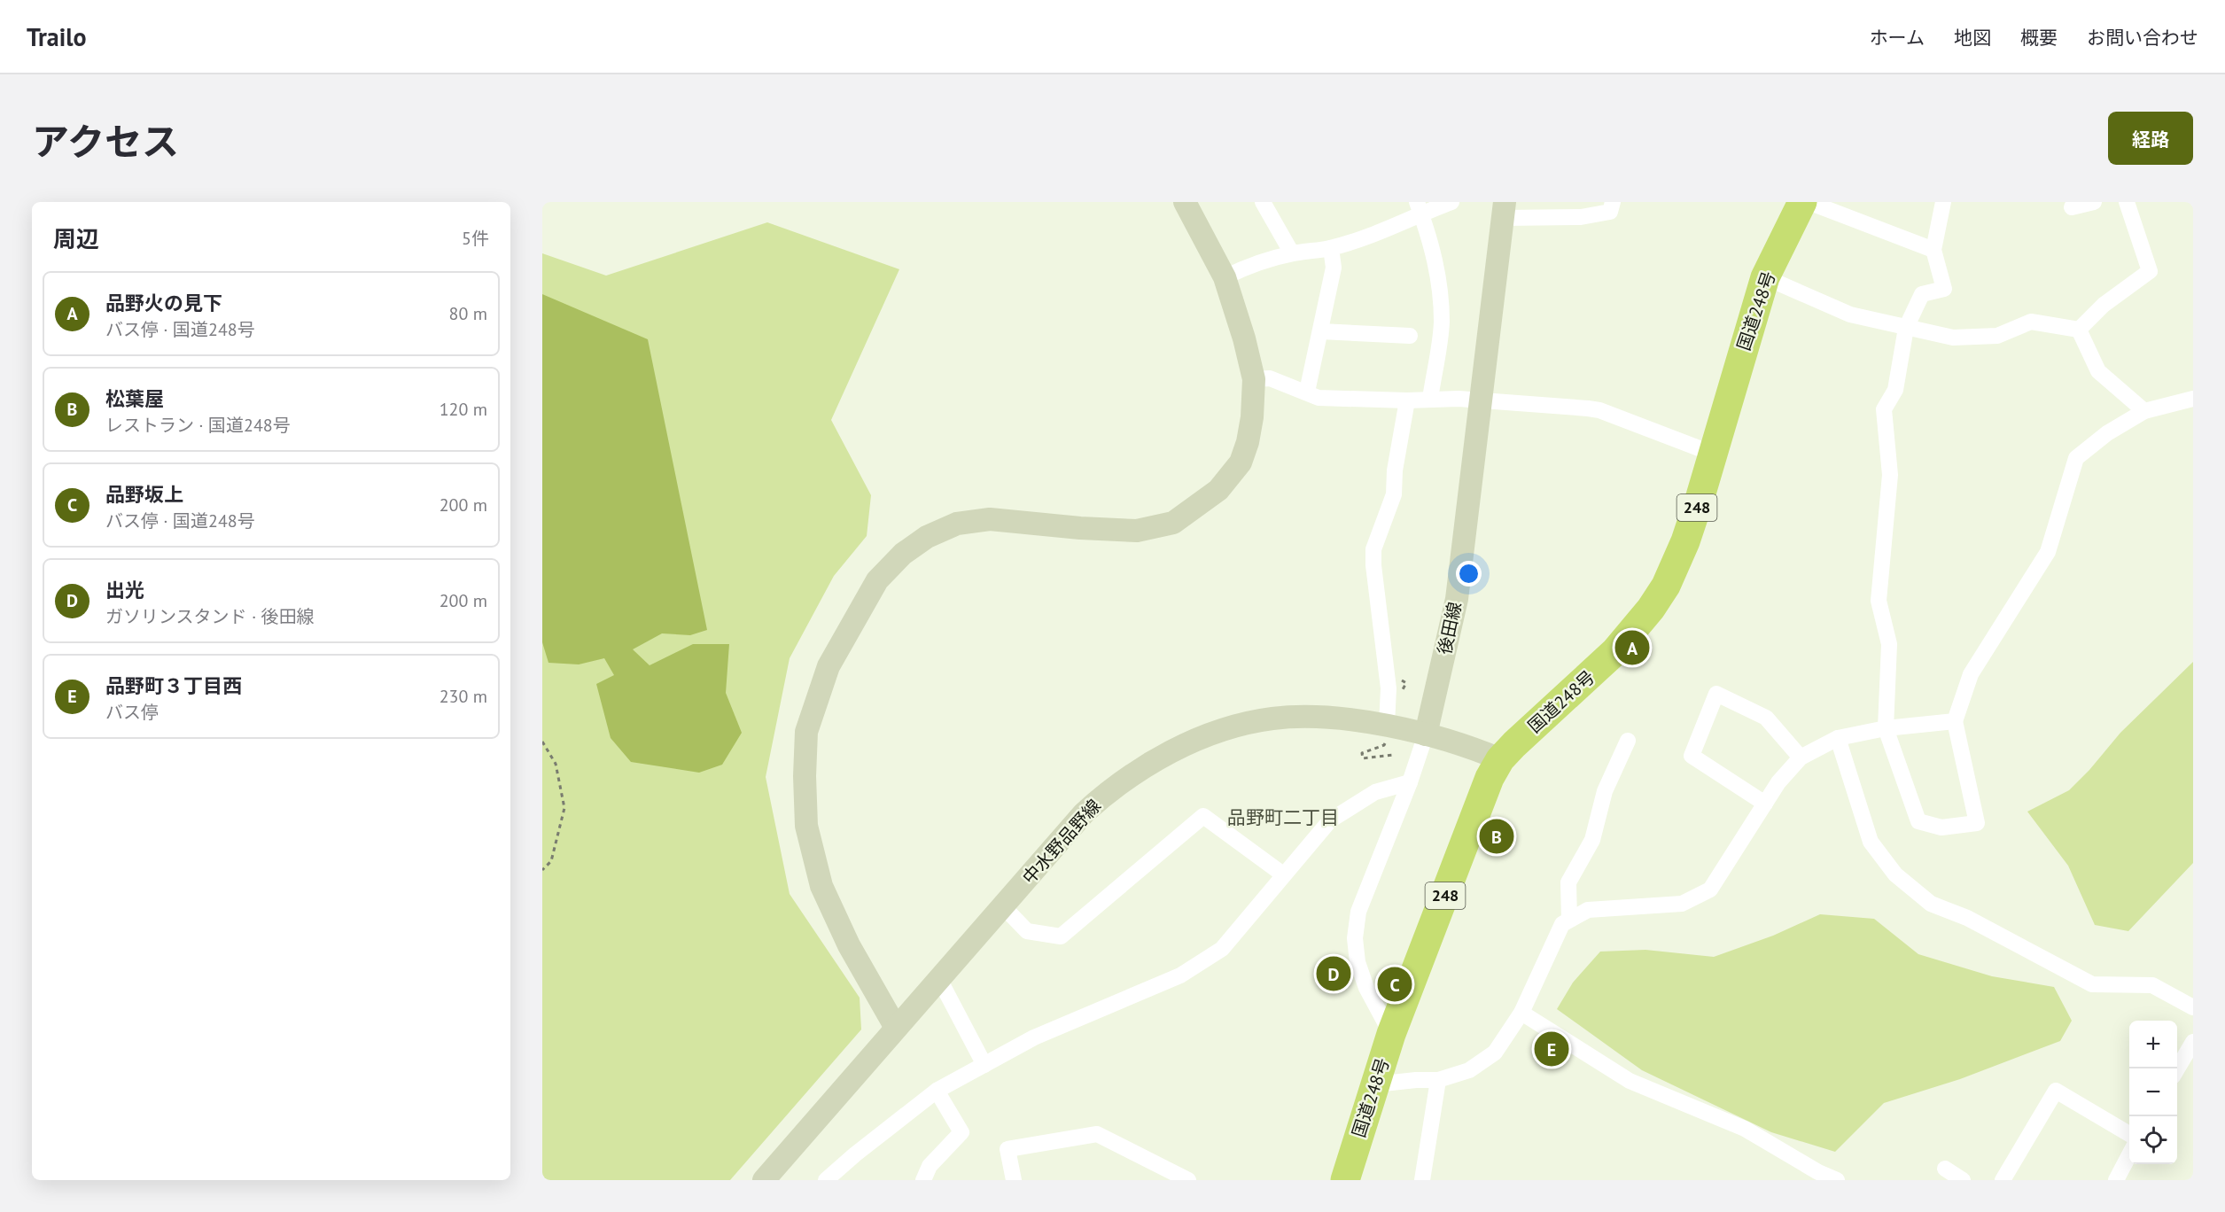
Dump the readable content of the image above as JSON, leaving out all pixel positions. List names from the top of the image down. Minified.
{"streets":{"highway":["国道248号","248"],"street":["後田線","中水野品野線"]},"crossings":[["国道248号","後田線"],["国道248号","中水野品野線"],["後田線","中水野品野線"]],"districts":["品野町二丁目"],"page":{"header":"Trailo","nav":["ホーム","地図","概要","お問い合わせ"],"title":"アクセス","buttons":"経路","heading":["周辺","5件"],"list":[{"mark":"A","name":"品野火の見下","note":"バス停 · 国道248号","value":"80 m"},{"mark":"B","name":"松葉屋","note":"レストラン · 国道248号","value":"120 m"},{"mark":"C","name":"品野坂上","note":"バス停 · 国道248号","value":"200 m"},{"mark":"D","name":"出光","note":"ガソリンスタンド · 後田線","value":"200 m"},{"mark":"E","name":"品野町３丁目西","note":"バス停","value":"230 m"}],"pins":["A","B","D","C","E"],"map_buttons":["+","−"]}}
